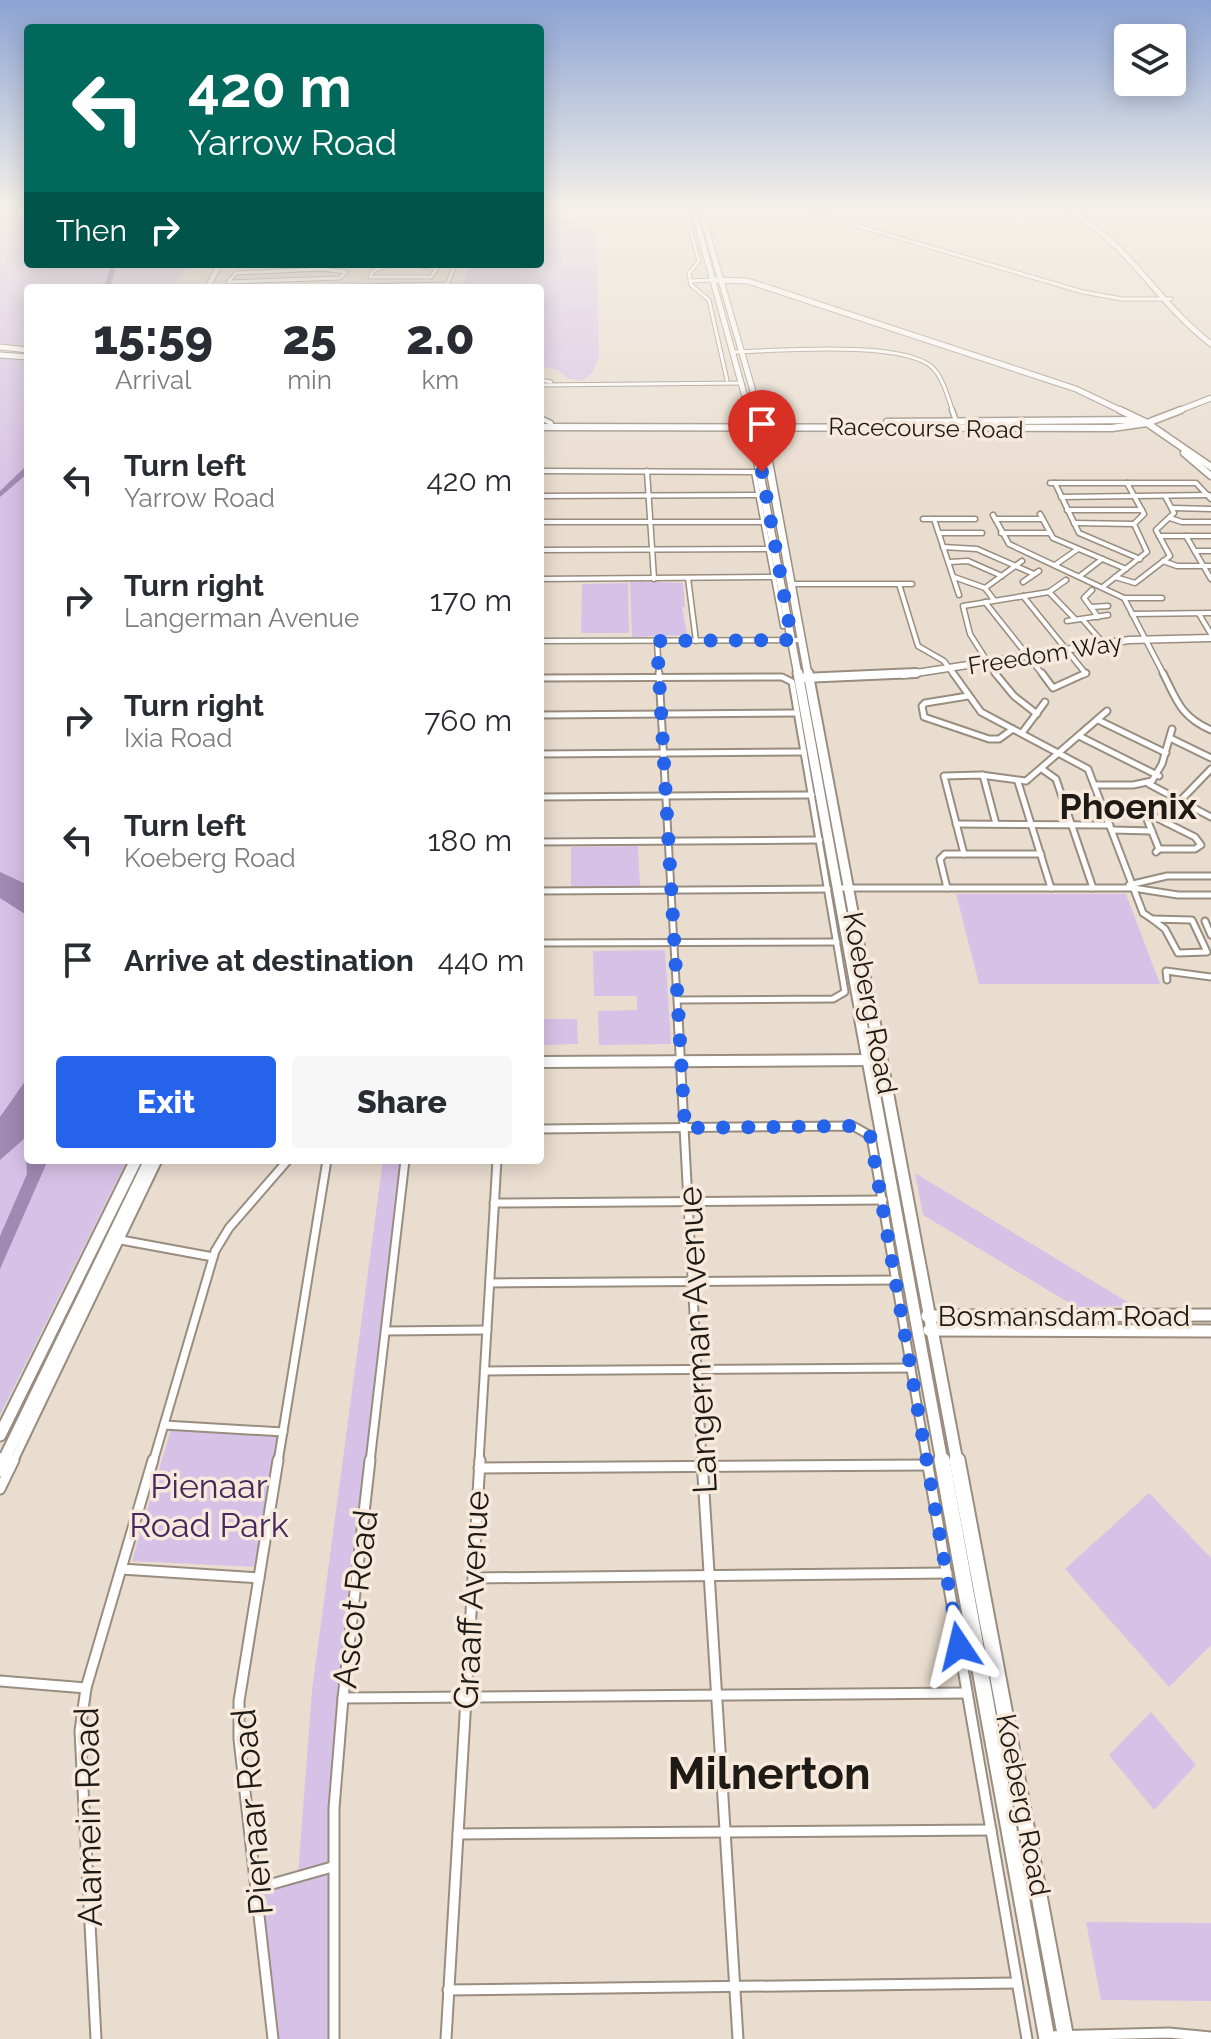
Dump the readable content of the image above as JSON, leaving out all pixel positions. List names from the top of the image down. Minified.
{"streets":{"main road":["Racecourse Road","Freedom Way","Koeberg Road","Bosmansdam Road"],"street":["Langerman Avenue","Ascot Road","Graaff Avenue","Pienaar Road","Alamein Road"]},"crossings":[["Racecourse Road","Koeberg Road"],["Freedom Way","Koeberg Road"],["Koeberg Road","Bosmansdam Road"]],"districts":["Phoenix","Milnerton"],"parks":["Pienaar Road Park"],"page":{"turn":["420 m","Yarrow Road"],"then":"Then","eta":["15:59","Arrival","25","min","2.0","km"],"list":[{"name":"Turn left","note":"Yarrow Road","value":"420 m"},{"name":"Turn right","note":"Langerman Avenue","value":"170 m"},{"name":"Turn right","note":"Ixia Road","value":"760 m"},{"name":"Turn left","note":"Koeberg Road","value":"180 m"},{"name":"Arrive at destination","value":"440 m"}],"buttons":["Exit","Share"]}}
